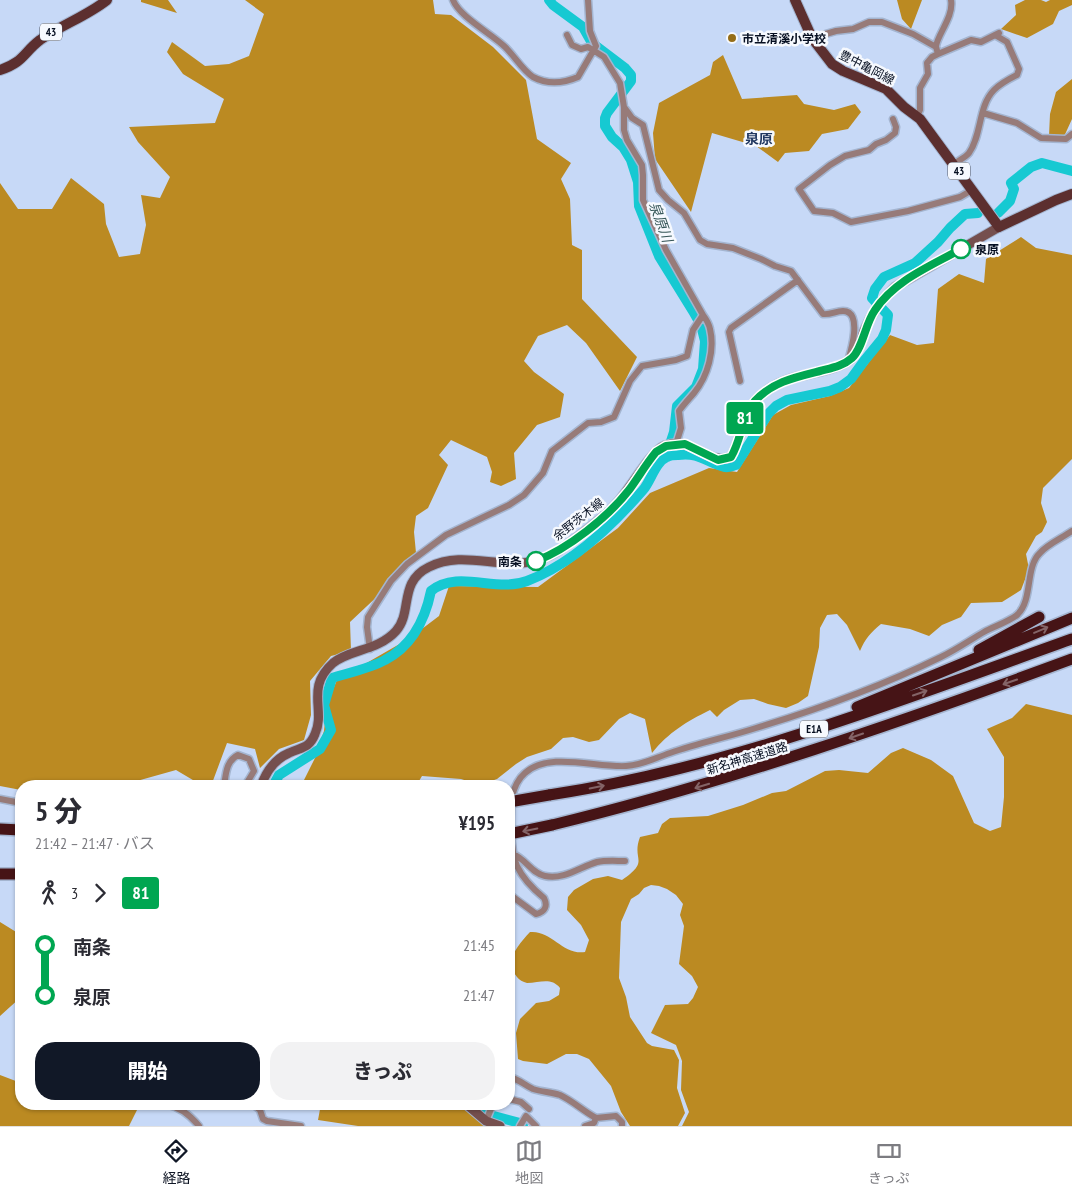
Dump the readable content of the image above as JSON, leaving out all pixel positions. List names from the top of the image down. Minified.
{"streets":{"highway":["E1A","新名神高速道路"],"main road":["43","豊中亀岡線","余野茨木線"]},"districts":["泉原"],"water":["泉原川"],"places":["市立清溪小学校","泉原","南条"],"lines":["bus line 81"],"page":{"on_map":"81","heading":["5 分","21:42 – 21:47 · バス","¥195"],"legs":["3","81"],"list":[{"name":"南条","value":"21:45"},{"name":"泉原","value":"21:47"}],"buttons":["開始","きっぷ"],"tabs":["経路","地図","きっぷ"]}}
